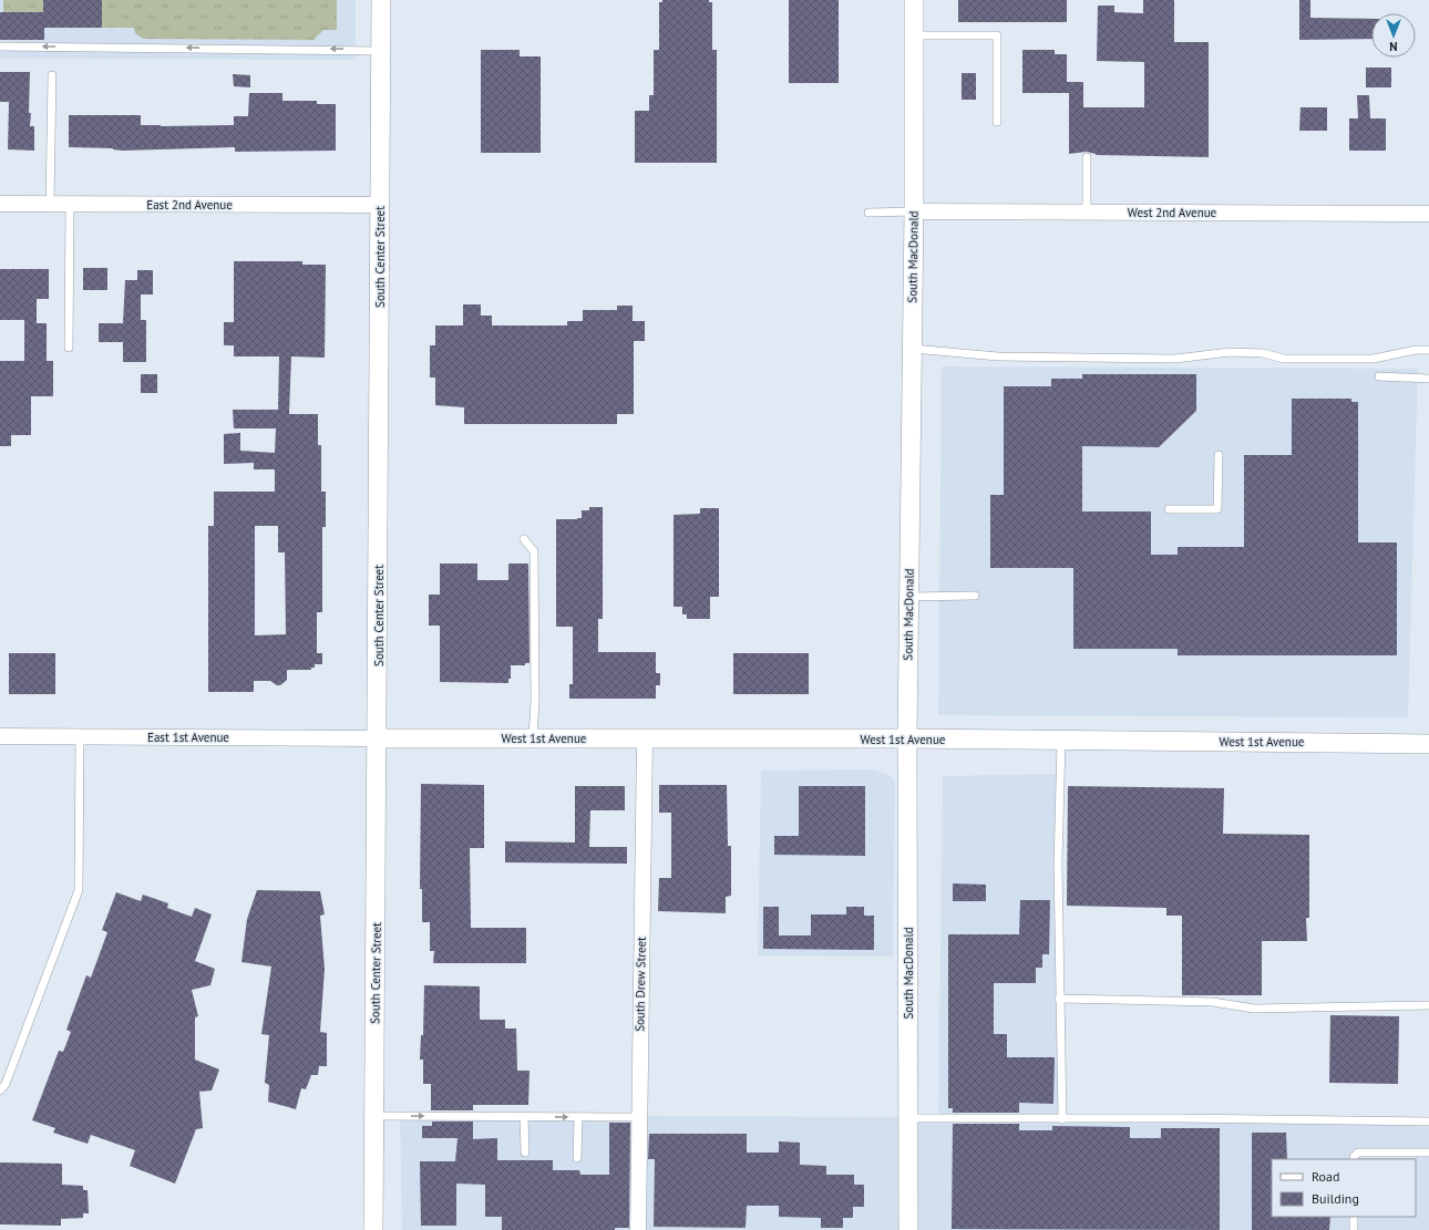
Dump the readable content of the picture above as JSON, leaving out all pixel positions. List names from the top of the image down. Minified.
{"streets":{"street":["East 2nd Avenue","West 2nd Avenue","South Center Street","South MacDonald","East 1st Avenue","West 1st Avenue","South Drew Street"]},"crossings":[["East 2nd Avenue","South Center Street"],["West 2nd Avenue","South MacDonald"],["South Center Street","East 1st Avenue"],["South Center Street","West 1st Avenue"],["South MacDonald","West 1st Avenue"],["East 1st Avenue","West 1st Avenue"],["West 1st Avenue","South Drew Street"]],"legend":["Road","Building"],"north":"bottom"}
